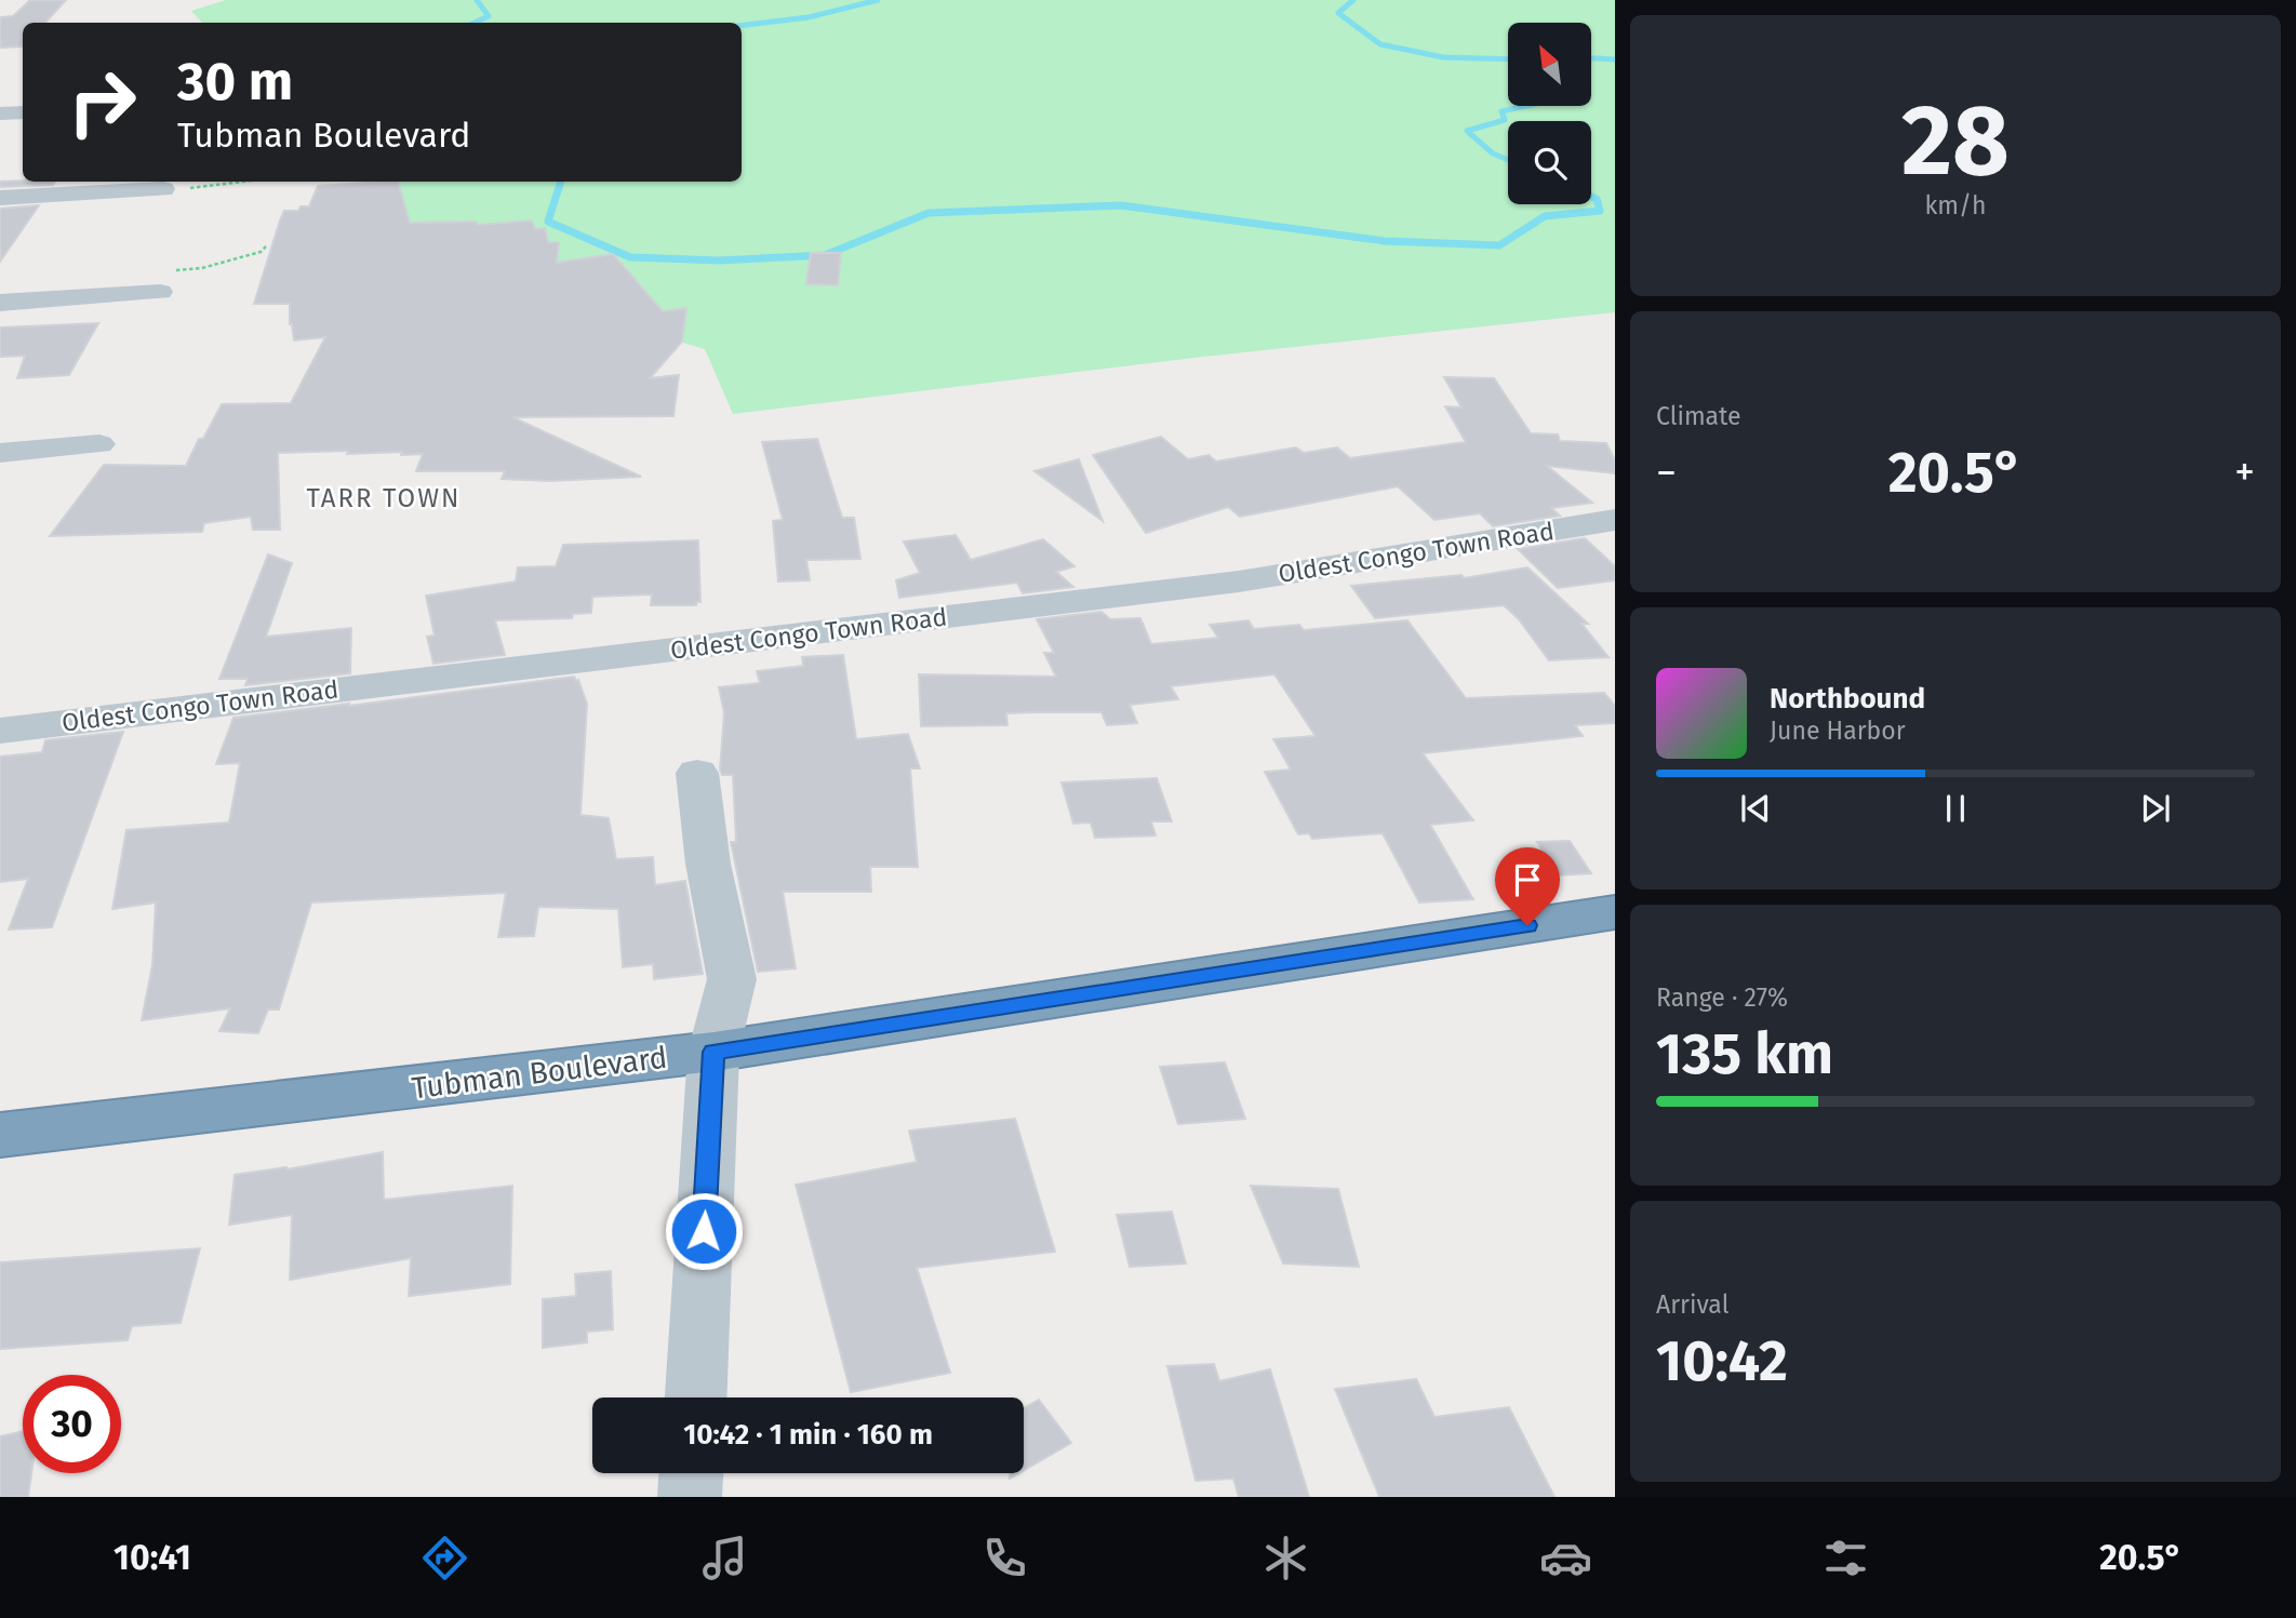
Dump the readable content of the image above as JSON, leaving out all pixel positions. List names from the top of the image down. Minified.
{"streets":{"highway":["Tubman Boulevard"],"street":["Oldest Congo Town Road"]},"districts":["TARR TOWN"],"north":"top left","page":{"tile":[["28","km/h"],"Climate",["Range · 27%","135 km"],["Arrival","10:42"]],"turn":["30 m","Tubman Boulevard"],"heat":["−","20.5°","+"],"song":["Northbound","June Harbor"],"limit":"30","trip":"10:42 · 1 min · 160 m","tabs":["10:41","20.5°"]}}
